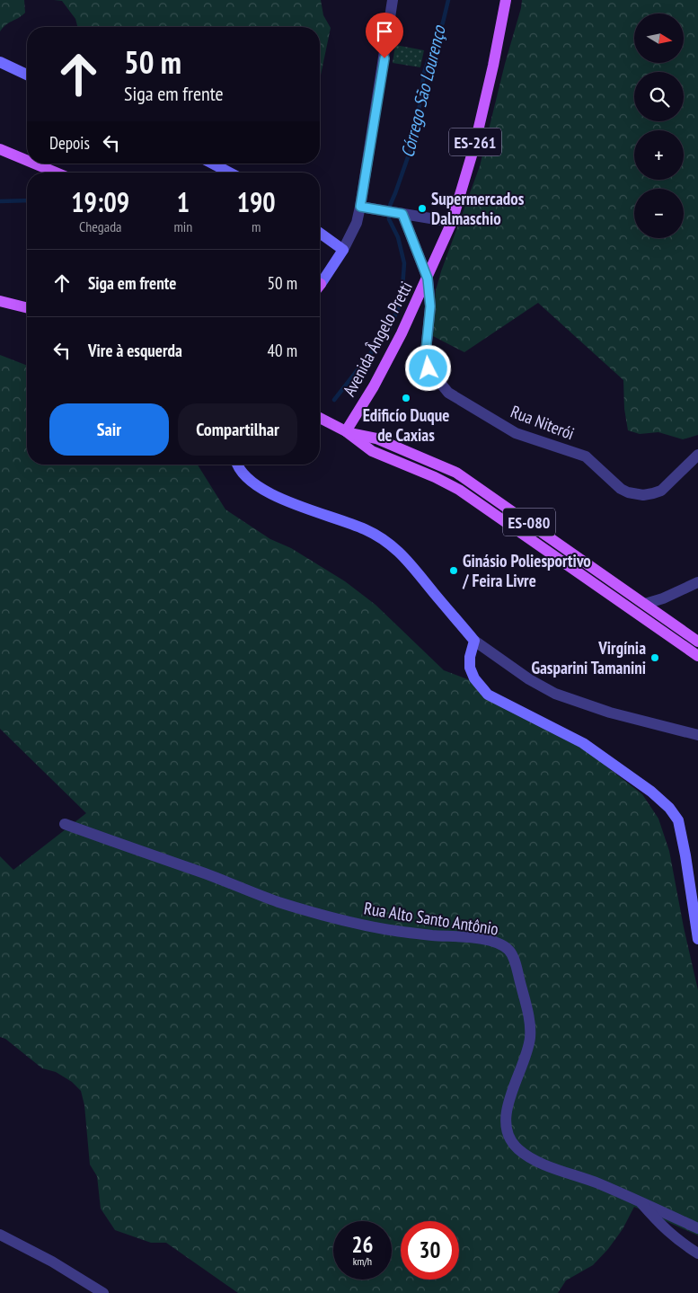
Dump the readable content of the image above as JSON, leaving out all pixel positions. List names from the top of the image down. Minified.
{"streets":{"main road":["ES-261","Avenida Ângelo Pretti","ES-080"],"street":["Rua Niterói","Rua Alto Santo Antônio"]},"crossings":[["Avenida Ângelo Pretti","Rua Niterói"],["Avenida Ângelo Pretti","ES-080"]],"water":["Córrego São Lourenço"],"places":["Supermercados Dalmaschio","Edificío Duque de Caxias","Ginásio Poliesportivo / Feira Livre","Virgínia Gasparini Tamanini"],"north":"right","page":{"map_buttons":["+","−"],"turn":["50 m","Siga em frente"],"then":"Depois","eta":["19:09","Chegada","1","min","190","m"],"list":[{"name":"Siga em frente","value":"50 m"},{"name":"Vire à esquerda","value":"40 m"}],"buttons":["Sair","Compartilhar"],"speed":"26 km/h","limit":"30"}}
